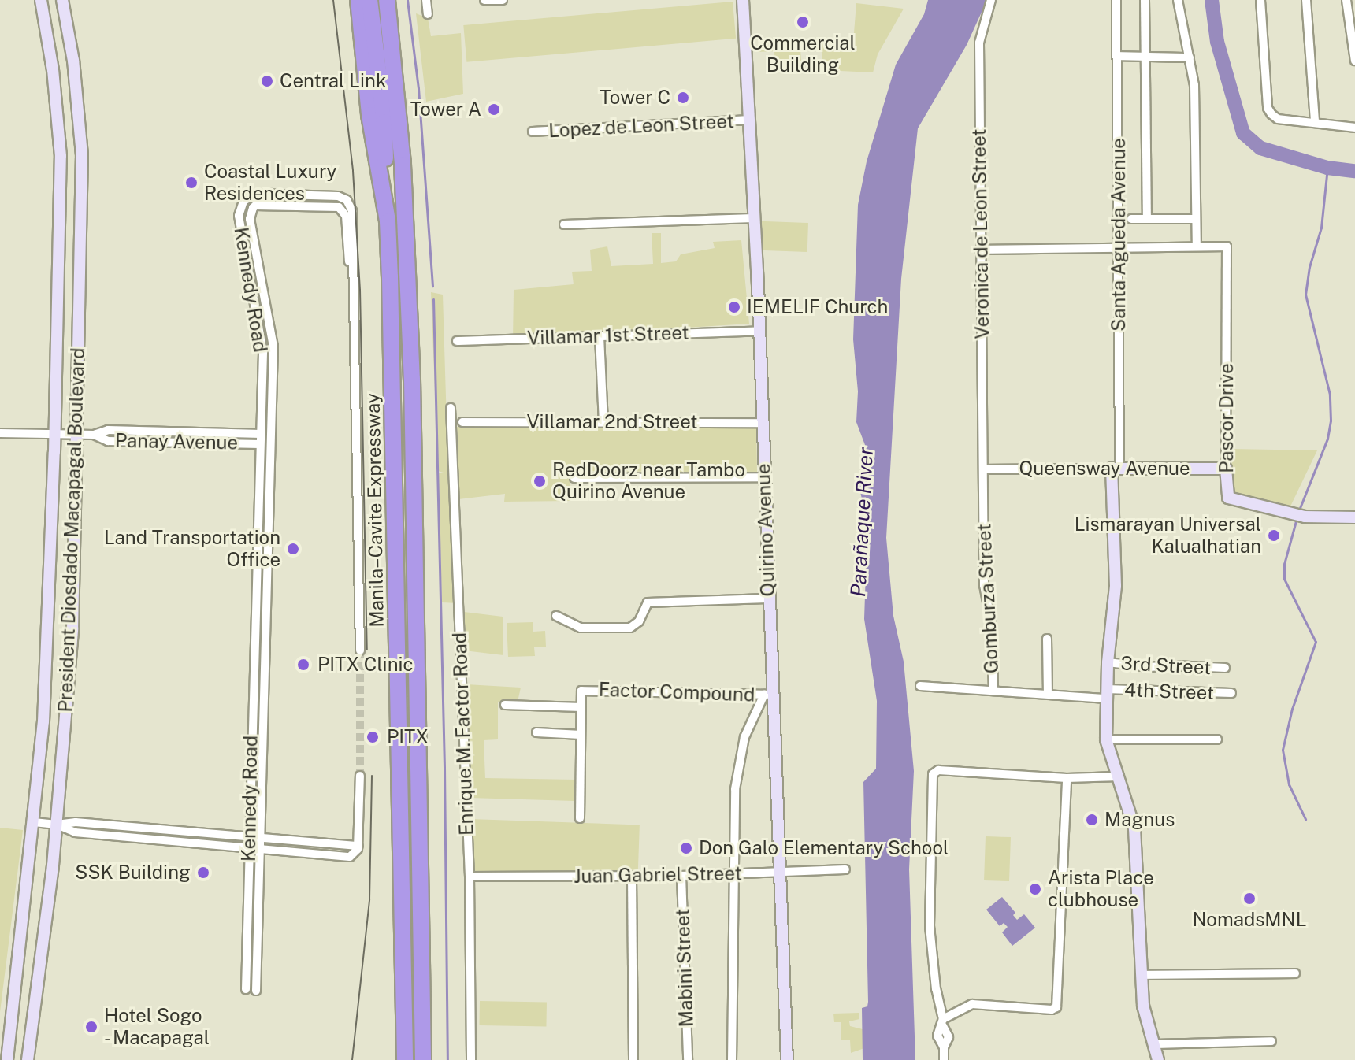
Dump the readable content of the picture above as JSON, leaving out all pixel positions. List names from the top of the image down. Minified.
{"streets":{"highway":["Manila–Cavite Expressway"],"main road":["Pascor Drive","Queensway Avenue","President Diosdado Macapagal Boulevard","Quirino Avenue"],"street":["Lopez de Leon Street","Veronica de Leon Street","Santa Agueda Avenue","Kennedy Road","Villamar 1st Street","Villamar 2nd Street","Panay Avenue","Gomburza Street","3rd Street","4th Street","Factor Compound","Enrique M. Factor Road","Juan Gabriel Street","Mabini Street"]},"crossings":[["Lopez de Leon Street","Quirino Avenue"],["Veronica de Leon Street","Queensway Avenue"],["Veronica de Leon Street","Gomburza Street"],["Santa Agueda Avenue","Queensway Avenue"],["Kennedy Road","Panay Avenue"],["Villamar 1st Street","Quirino Avenue"],["Pascor Drive","Queensway Avenue"],["Villamar 2nd Street","Quirino Avenue"],["Panay Avenue","President Diosdado Macapagal Boulevard"],["Queensway Avenue","Gomburza Street"],["Quirino Avenue","Factor Compound"],["Quirino Avenue","Juan Gabriel Street"],["Gomburza Street","4th Street"],["Enrique M. Factor Road","Juan Gabriel Street"],["Juan Gabriel Street","Mabini Street"]],"water":["Parañaque River"],"places":["Commercial Building","Central Link","Tower C","Tower A","Coastal Luxury Residences","IEMELIF Church","RedDoorz near Tambo Quirino Avenue","Lismarayan Universal Kalualhatian","Land Transportation Office","PITX Clinic","PITX","Magnus","Don Galo Elementary School","SSK Building","Arista Place clubhouse","NomadsMNL","Hotel Sogo - Macapagal"]}
